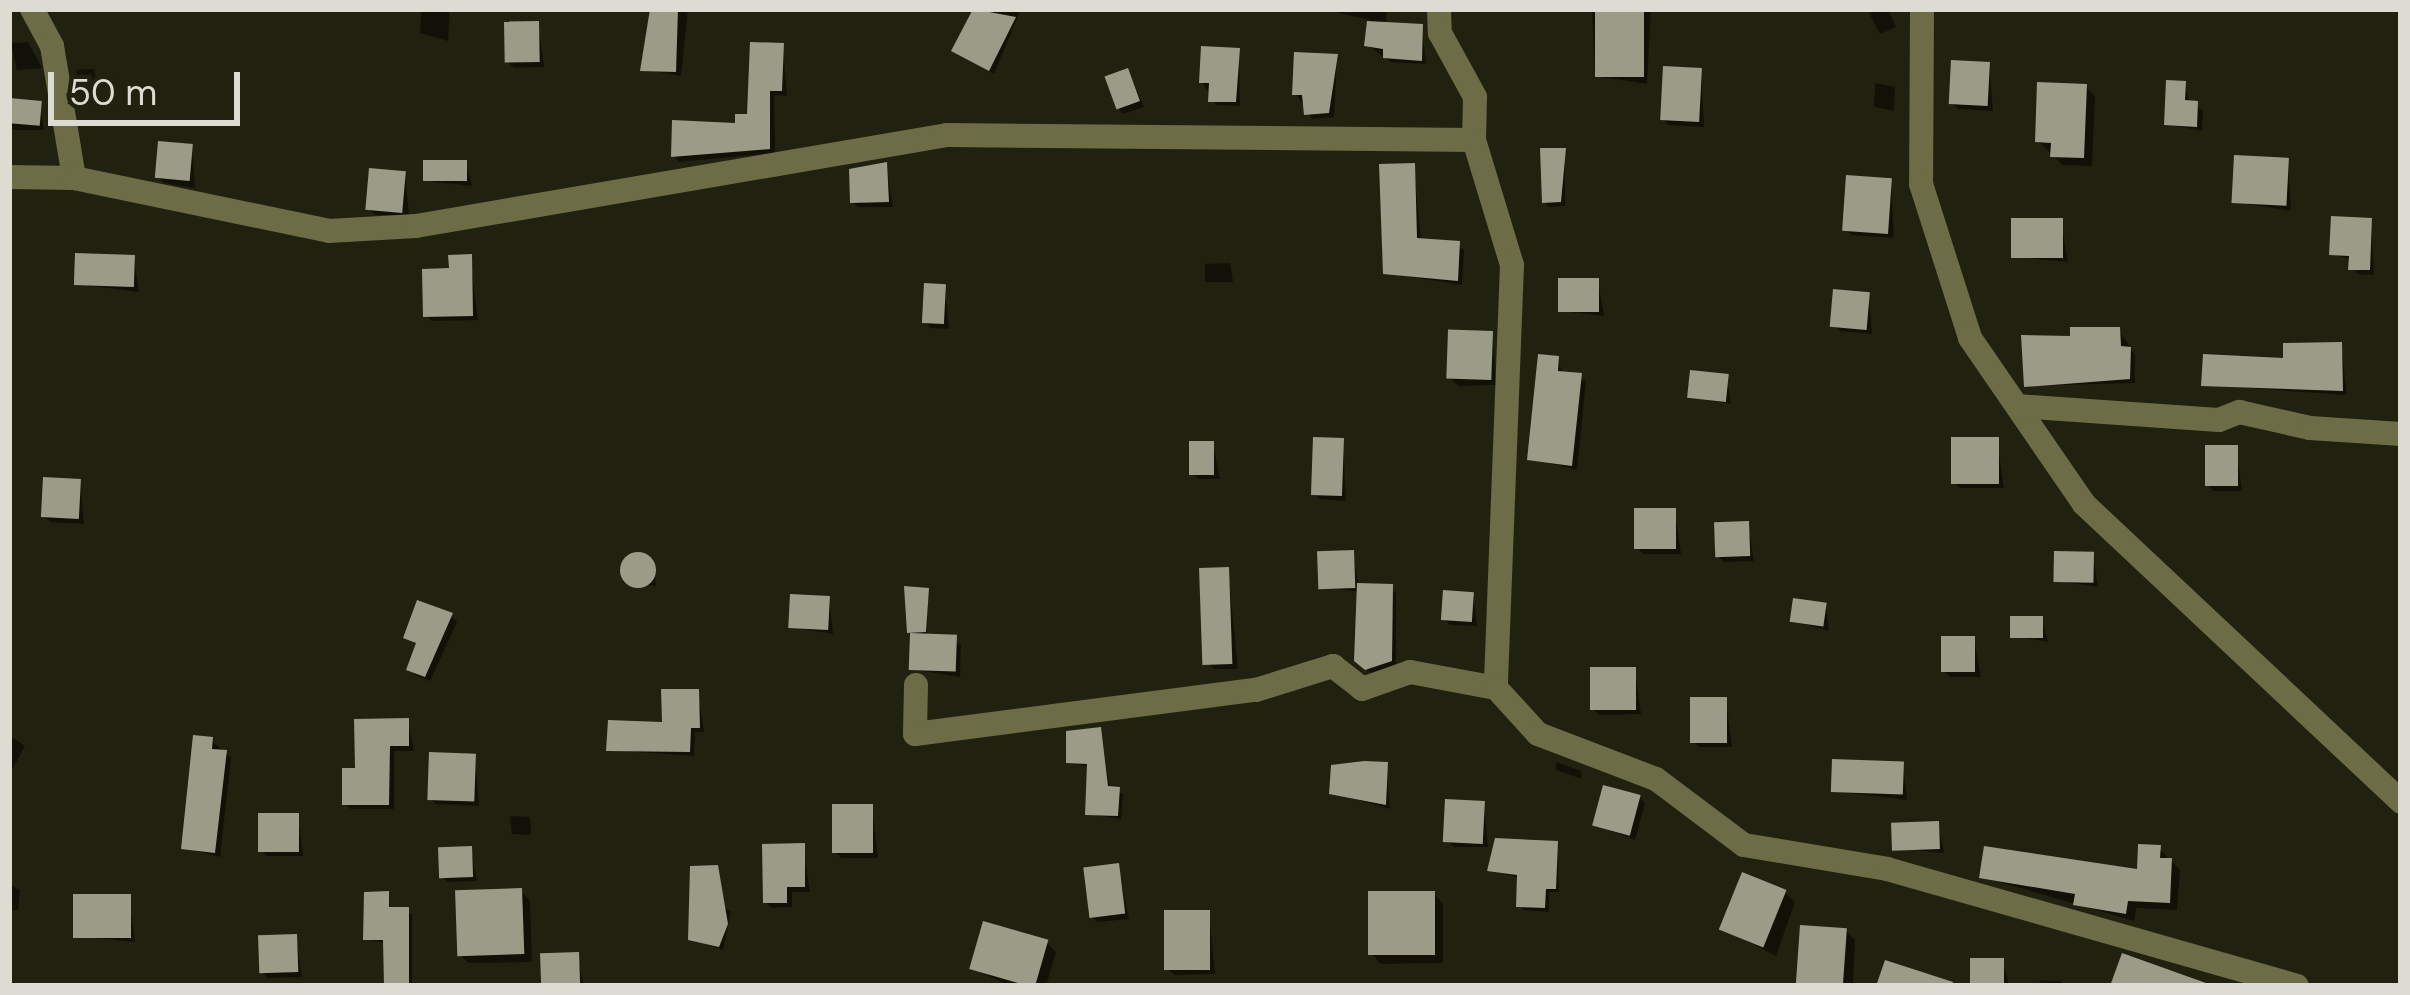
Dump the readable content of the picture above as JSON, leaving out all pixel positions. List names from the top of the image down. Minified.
{"scale_bar":"50 m"}
